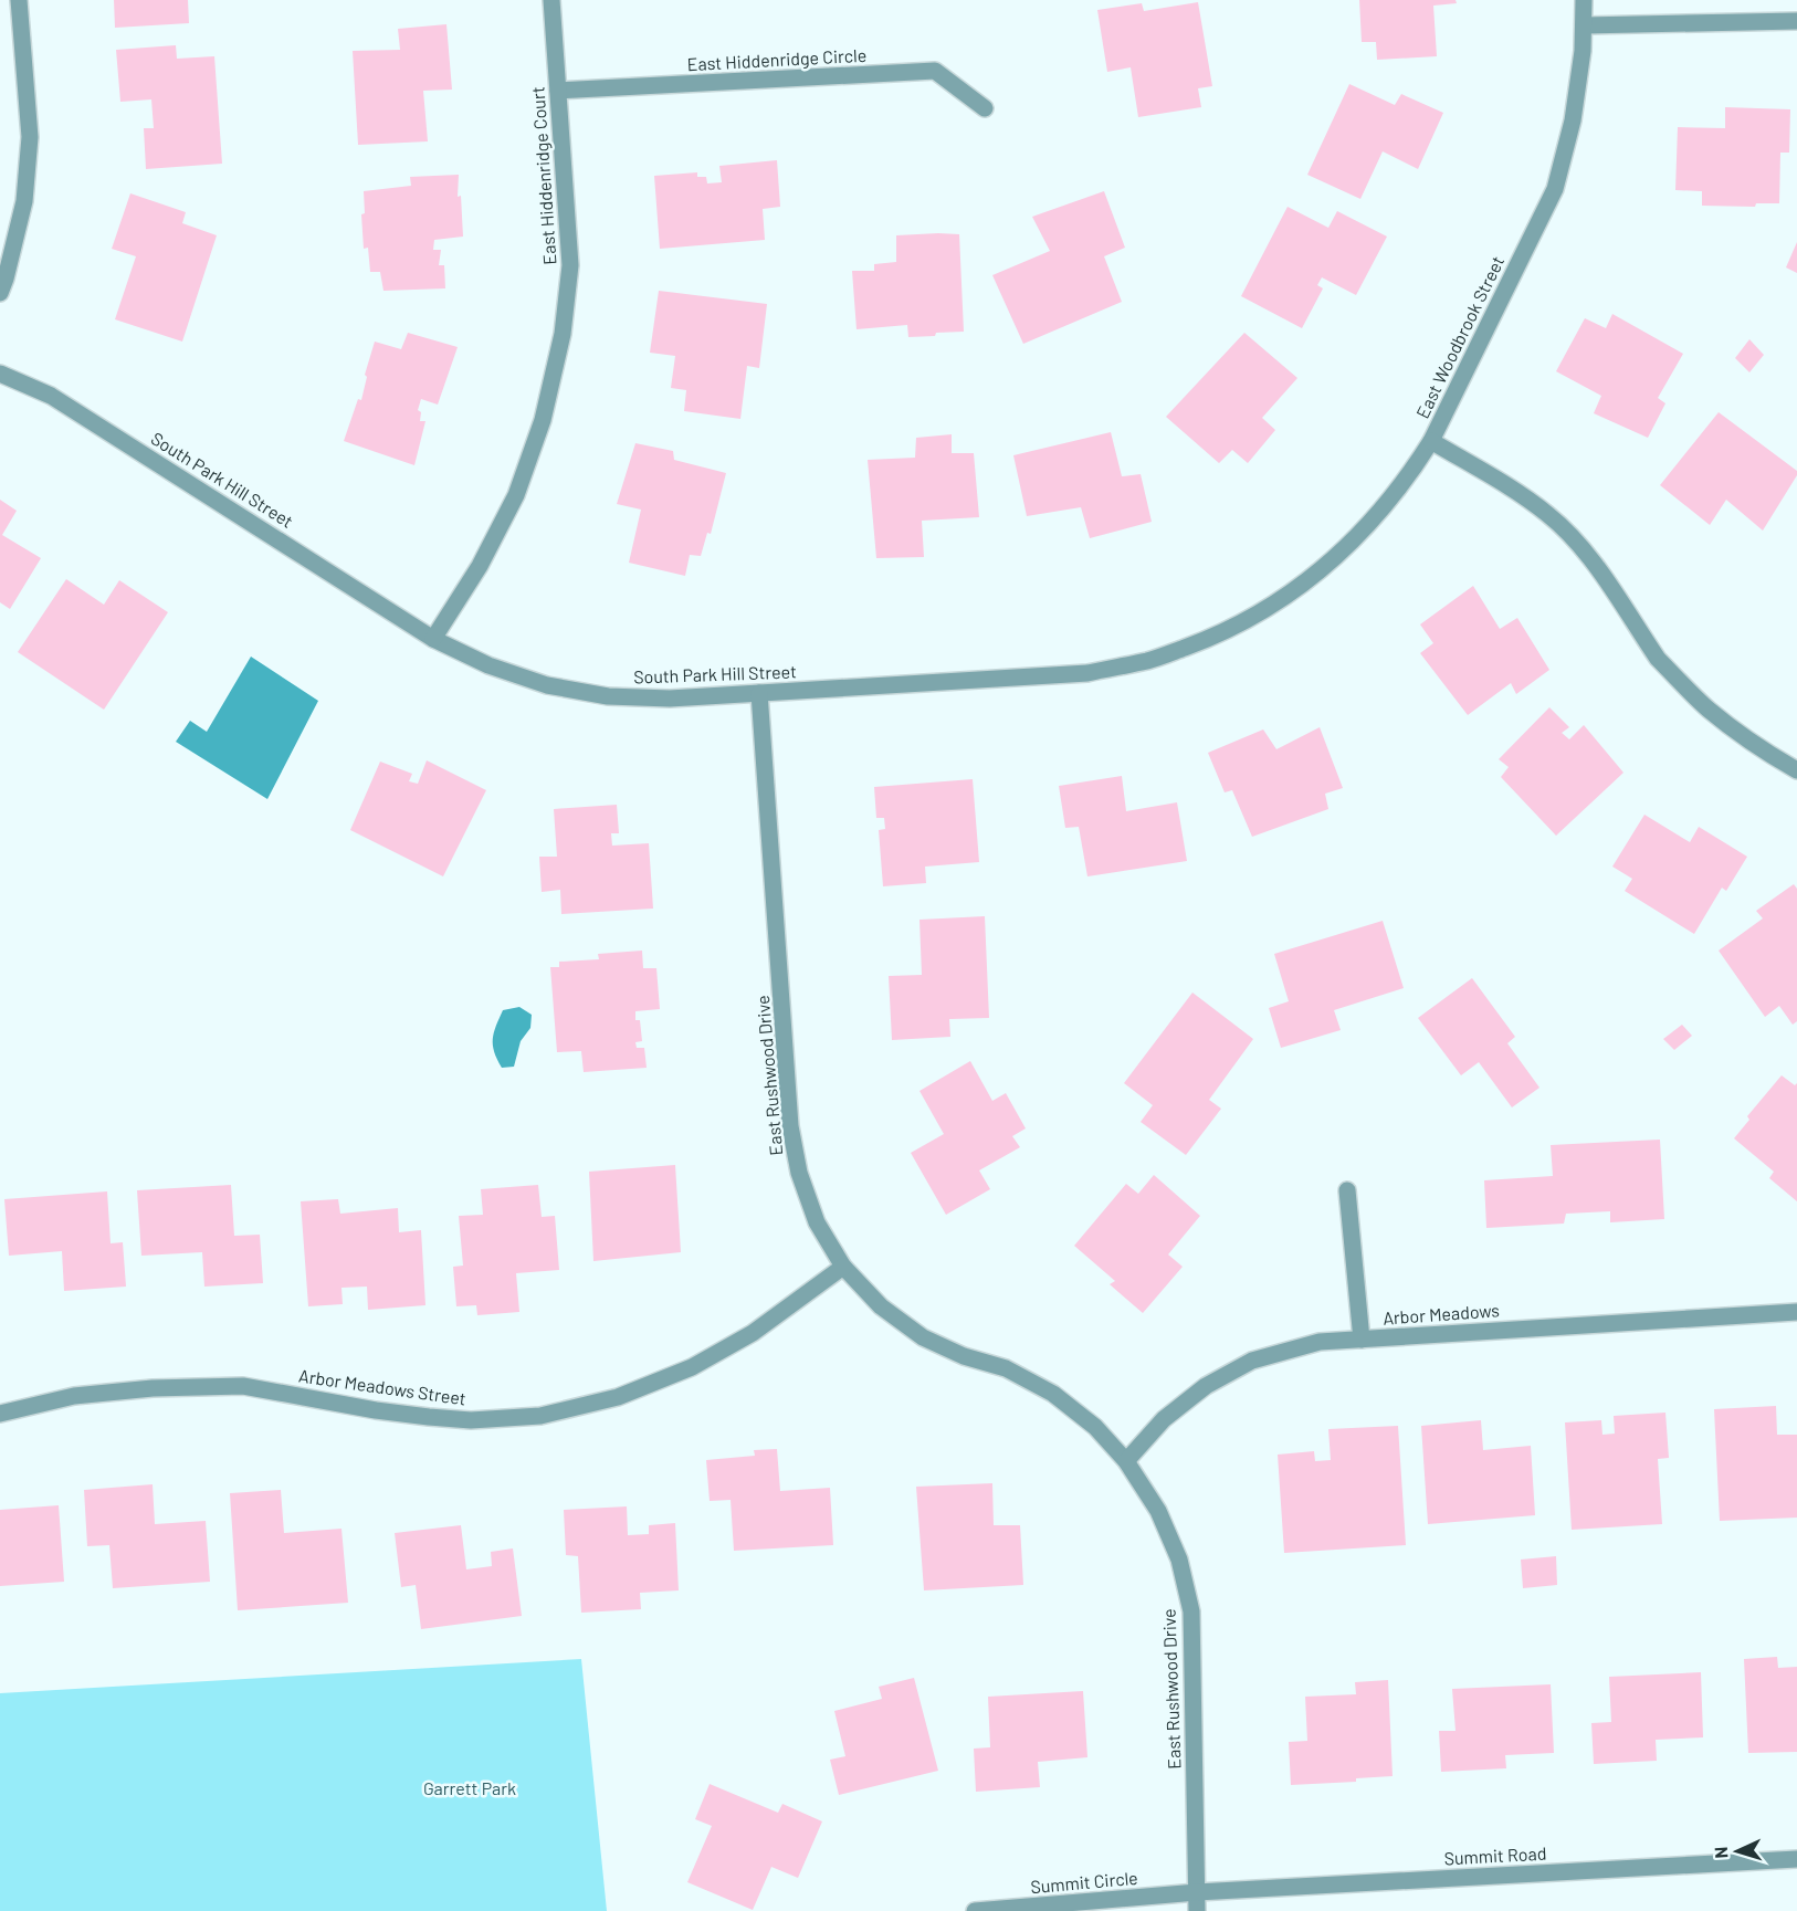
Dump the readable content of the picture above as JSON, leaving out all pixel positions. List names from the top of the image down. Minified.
{"streets":{"street":["East Hiddenridge Circle","East Hiddenridge Court","East Woodbrook Street","South Park Hill Street","East Rushwood Drive","Arbor Meadows","Arbor Meadows Street","Summit Road","Summit Circle"]},"crossings":[["East Hiddenridge Circle","East Hiddenridge Court"],["East Hiddenridge Court","South Park Hill Street"],["East Woodbrook Street","South Park Hill Street"],["South Park Hill Street","East Rushwood Drive"],["East Rushwood Drive","Arbor Meadows"],["East Rushwood Drive","Arbor Meadows Street"],["East Rushwood Drive","Summit Road"],["East Rushwood Drive","Summit Circle"],["Summit Road","Summit Circle"]],"parks":["Garrett Park"],"north":"left"}
